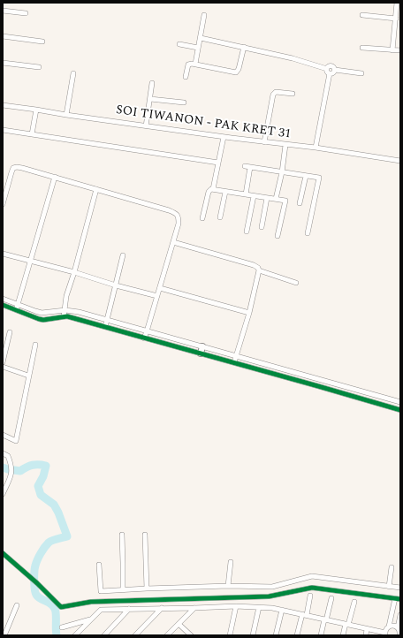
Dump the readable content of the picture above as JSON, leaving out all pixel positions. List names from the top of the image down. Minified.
{"streets":{"street":["SOI TIWANON - PAK KRET 31"]}}
